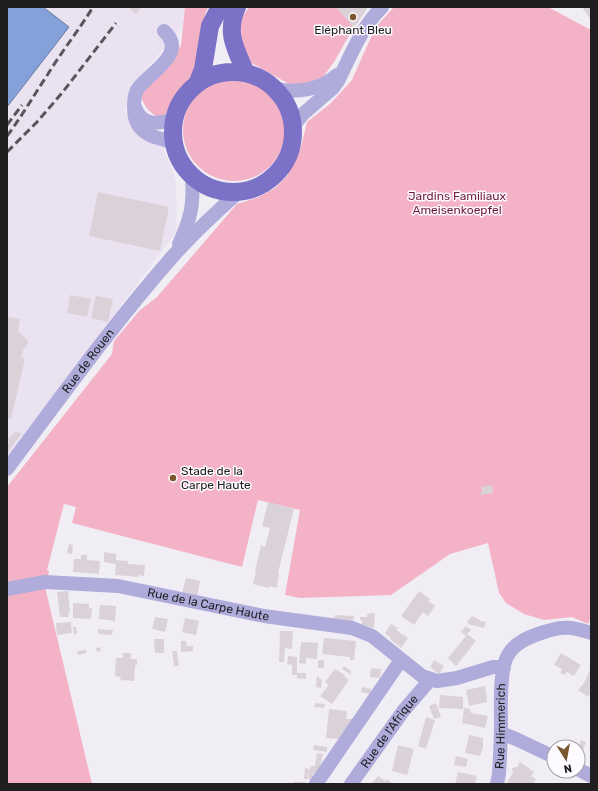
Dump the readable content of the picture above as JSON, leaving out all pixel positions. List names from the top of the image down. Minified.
{"streets":{"street":["Rue de Rouen","Rue de la Carpe Haute","Rue Himmerich","Rue de l'Afrique"]},"crossings":[["Rue de la Carpe Haute","Rue de l'Afrique"]],"parks":["Jardins Familiaux Ameisenkoepfel"],"places":["Eléphant Bleu","Stade de la Carpe Haute"],"north":"bottom"}
